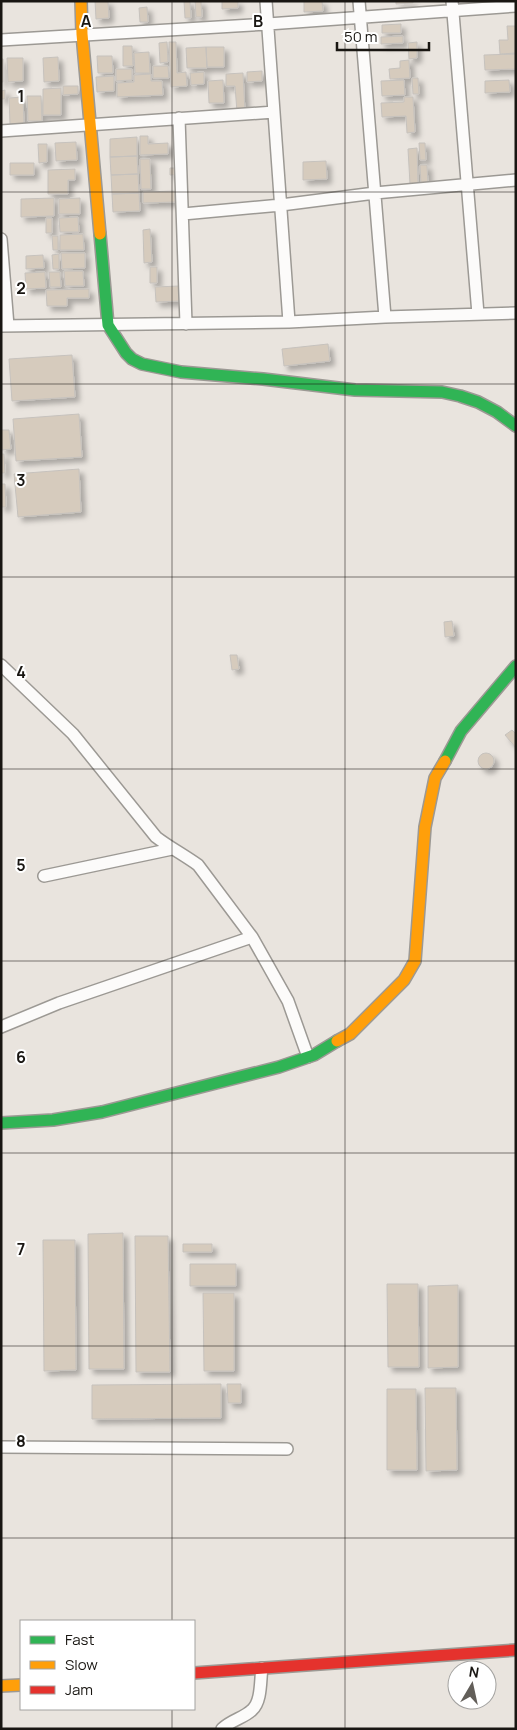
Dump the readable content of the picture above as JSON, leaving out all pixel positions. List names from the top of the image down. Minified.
{"legend":["Fast","Slow","Jam"],"scale_bar":"50 m","north":"top","grid":{"columns":["A","B"],"rows":["1","2","3","4","5","6","7","8"]}}
